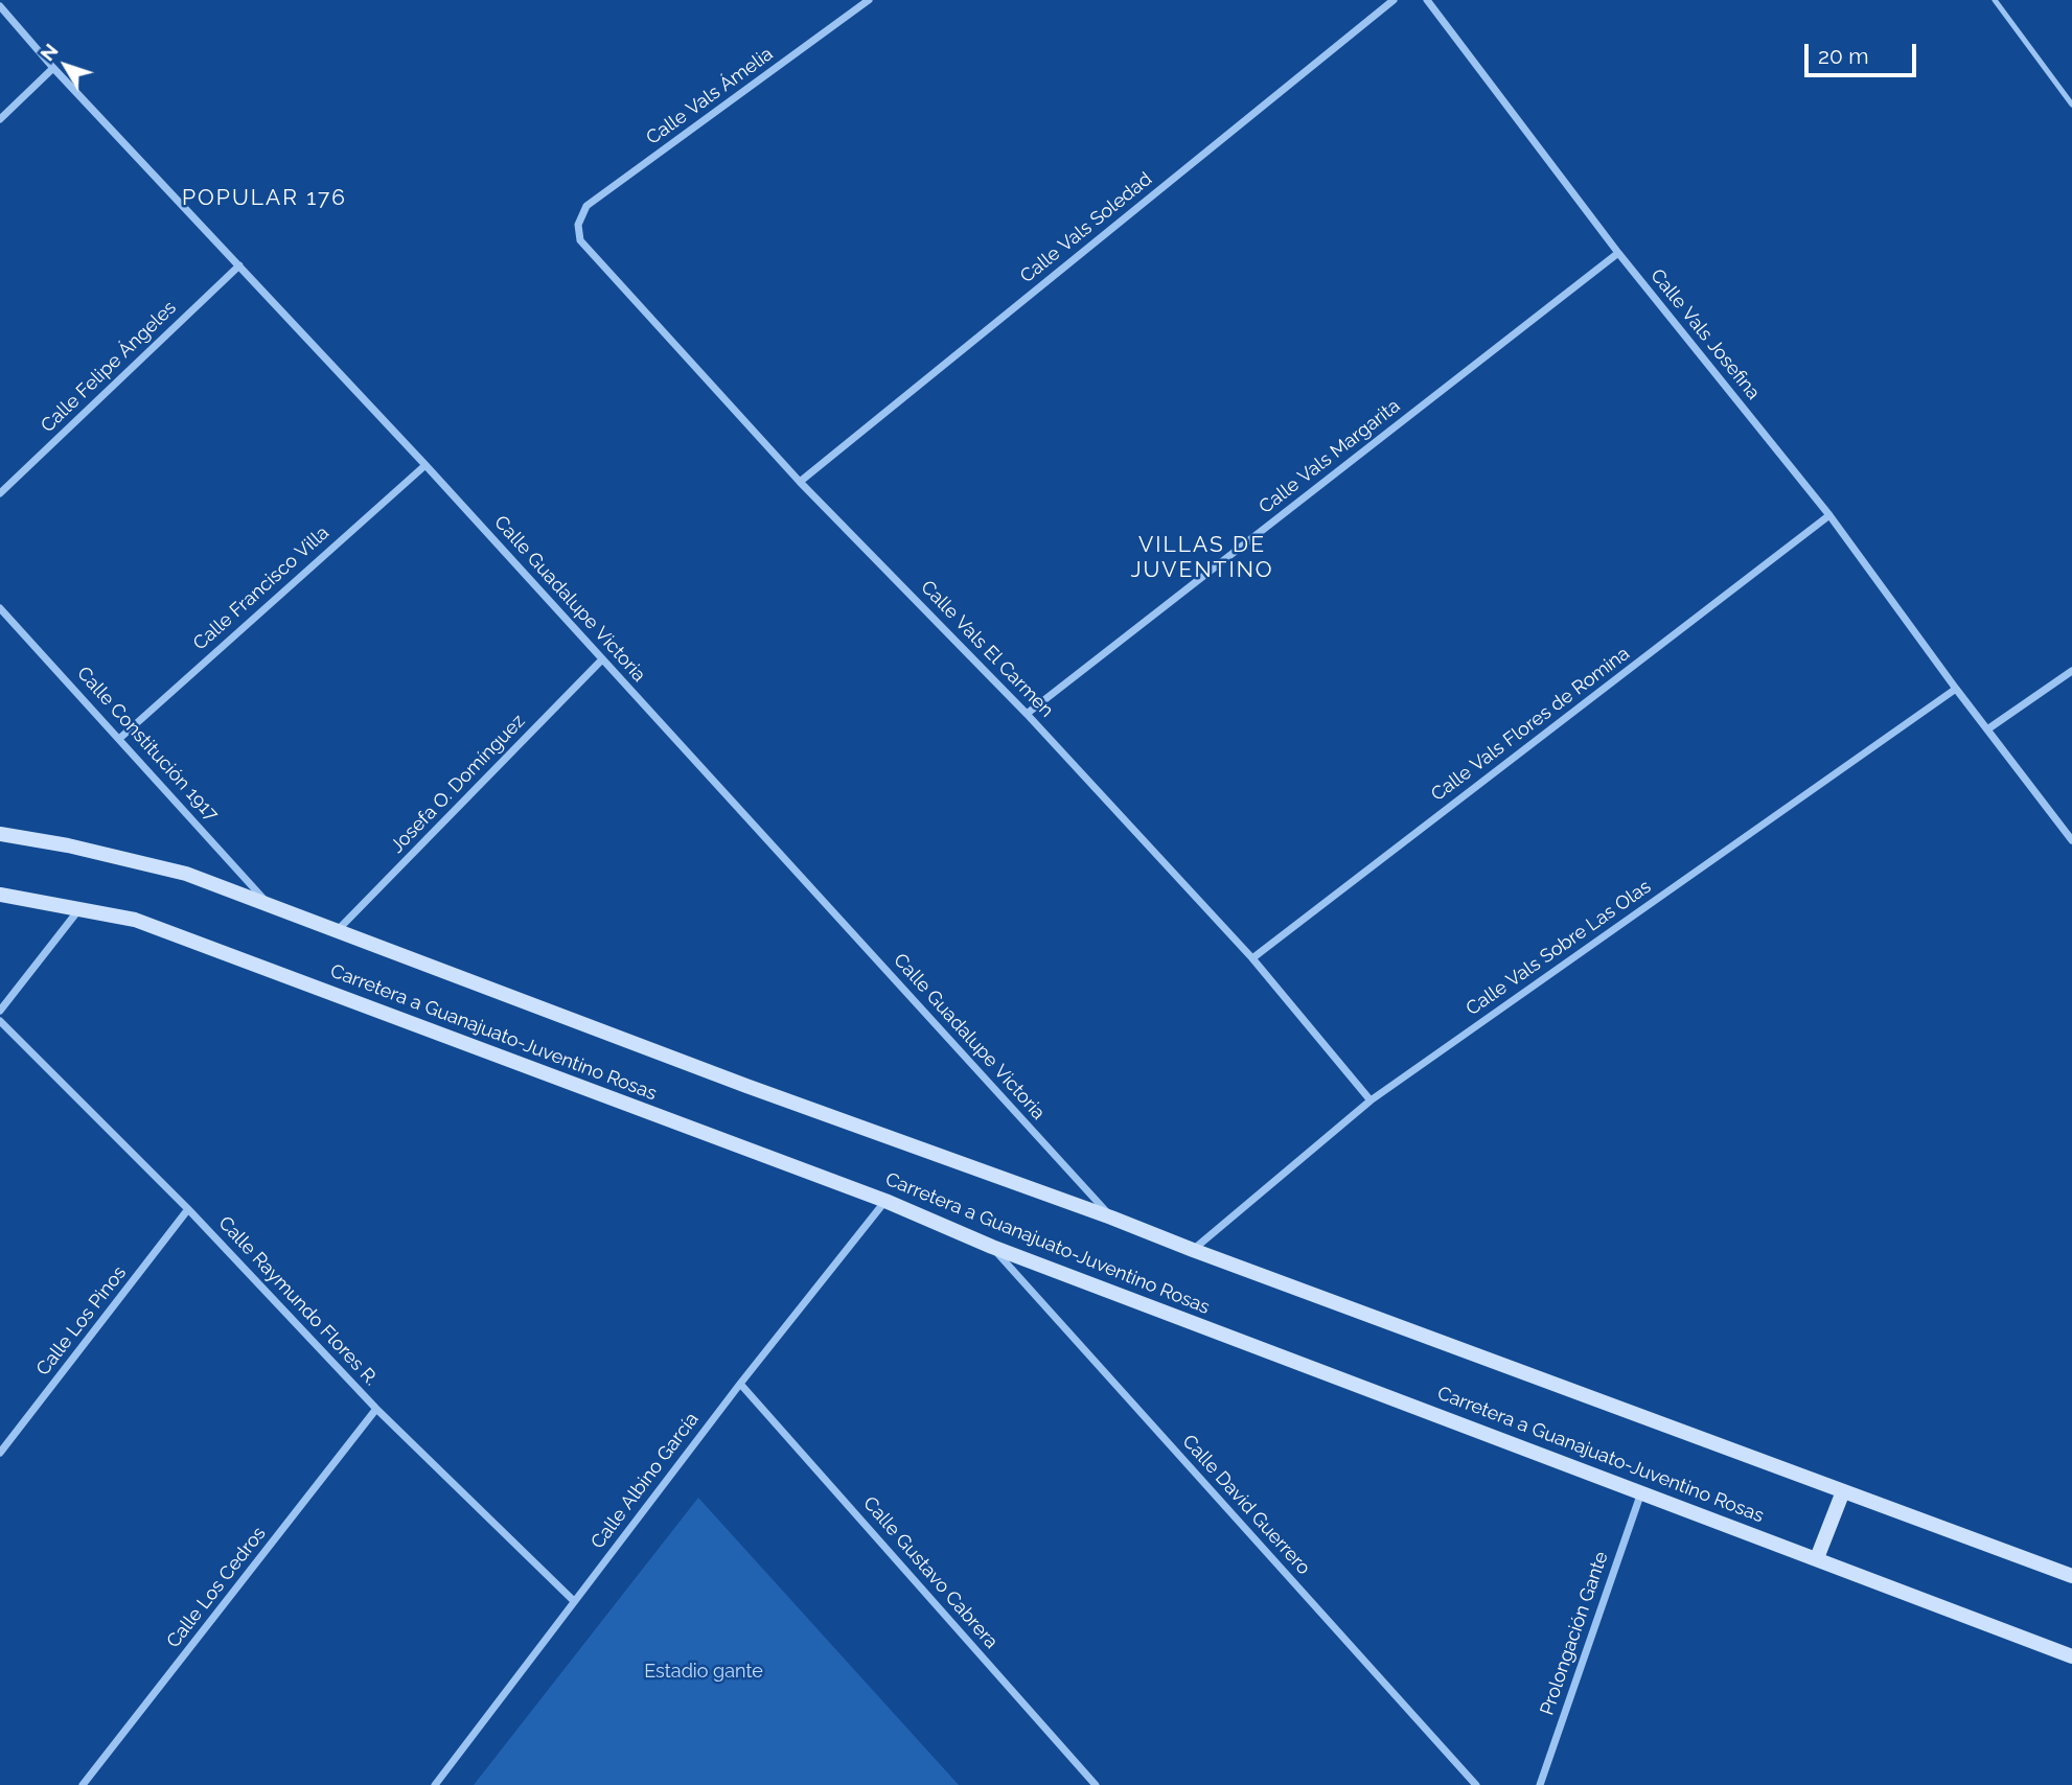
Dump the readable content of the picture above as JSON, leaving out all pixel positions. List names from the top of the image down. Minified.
{"streets":{"main road":["Carretera a Guanajuato-Juventino Rosas"],"street":["Calle Vals Ámelia","Calle Vals Soledad","Calle Vals Josefina","Calle Felipe Ángeles","Calle Vals Margarita","Calle Francisco Villa","Calle Guadalupe Victoria","Calle Vals El Carmen","Calle Vals Flores de Romina","Calle Constitución 1917","Josefa O. Domínguez","Calle Vals Sobre Las Olas","Calle Raymundo Flores R.","Calle Los Pinos","Calle Albino García","Calle David Guerrero","Calle Gustavo Cabrera","Calle Los Cedros","Prolongación Gante"]},"crossings":[["Calle Vals Ámelia","Calle Vals El Carmen"],["Calle Vals Soledad","Calle Vals El Carmen"],["Calle Vals Josefina","Calle Vals Margarita"],["Calle Vals Josefina","Calle Vals Flores de Romina"],["Calle Vals Josefina","Calle Vals Sobre Las Olas"],["Calle Felipe Ángeles","Calle Guadalupe Victoria"],["Calle Vals Margarita","Calle Vals El Carmen"],["Calle Francisco Villa","Calle Guadalupe Victoria"],["Calle Francisco Villa","Calle Constitución 1917"],["Calle Guadalupe Victoria","Josefa O. Domínguez"],["Calle Guadalupe Victoria","Carretera a Guanajuato-Juventino Rosas"],["Calle Vals El Carmen","Calle Vals Flores de Romina"],["Calle Vals El Carmen","Calle Vals Sobre Las Olas"],["Calle Constitución 1917","Carretera a Guanajuato-Juventino Rosas"],["Josefa O. Domínguez","Carretera a Guanajuato-Juventino Rosas"],["Calle Vals Sobre Las Olas","Carretera a Guanajuato-Juventino Rosas"],["Carretera a Guanajuato-Juventino Rosas","Calle Albino García"],["Carretera a Guanajuato-Juventino Rosas","Calle David Guerrero"],["Carretera a Guanajuato-Juventino Rosas","Prolongación Gante"],["Calle Raymundo Flores R.","Calle Los Pinos"],["Calle Raymundo Flores R.","Calle Albino García"],["Calle Raymundo Flores R.","Calle Los Cedros"],["Calle Albino García","Calle Gustavo Cabrera"]],"districts":["POPULAR 176","VILLAS DE JUVENTINO"],"parks":["Estadio gante"],"scale_bar":"20 m","north":"top left"}
